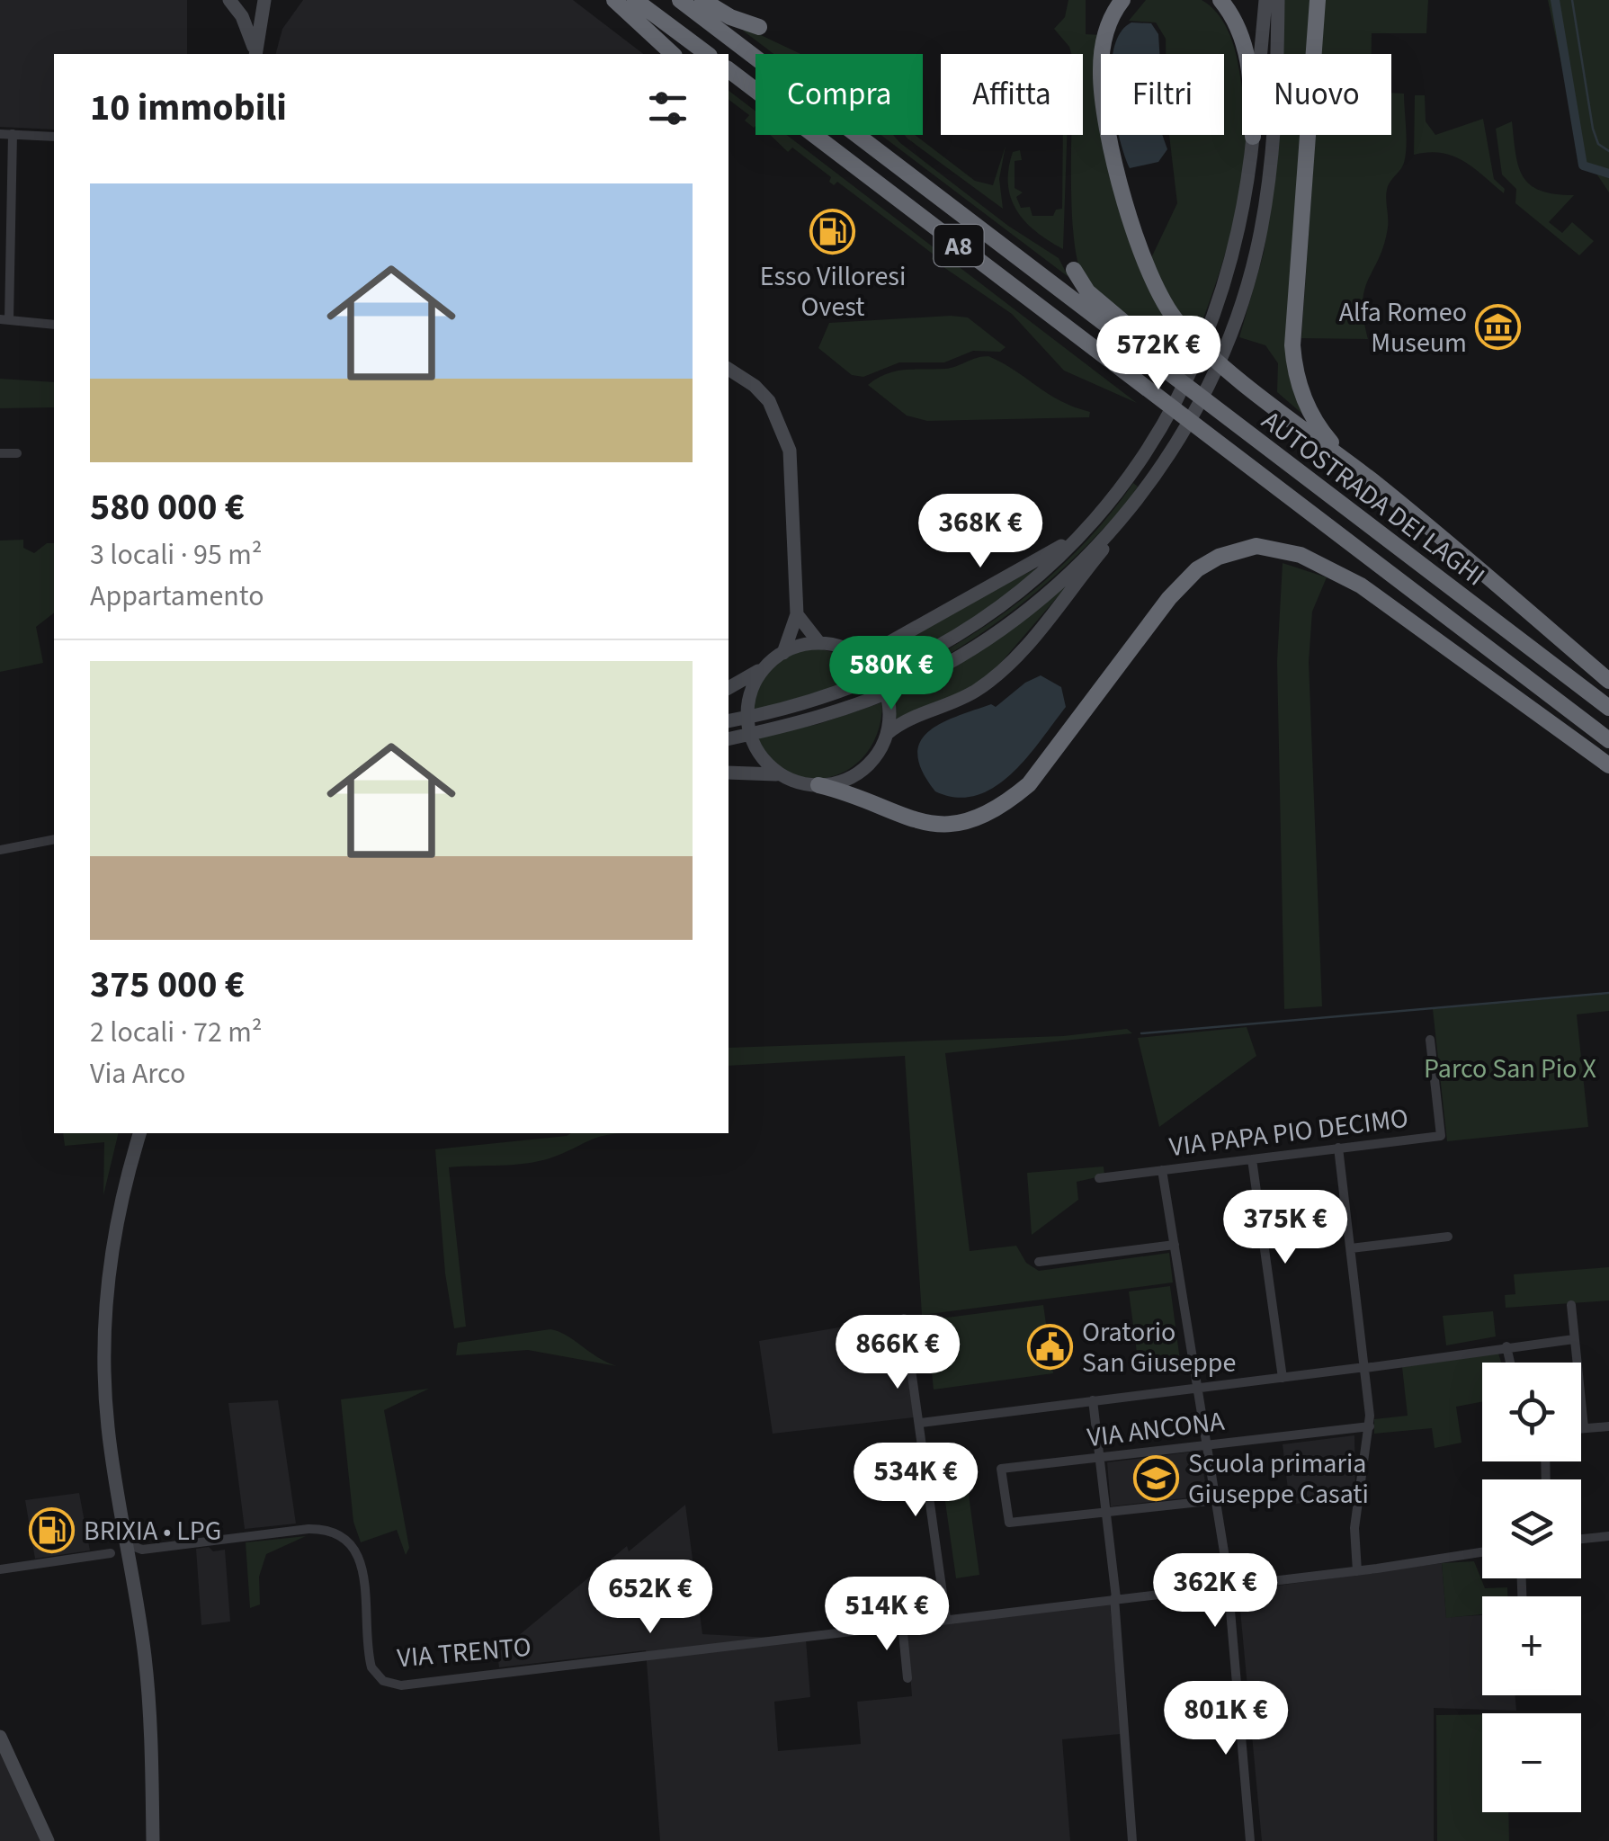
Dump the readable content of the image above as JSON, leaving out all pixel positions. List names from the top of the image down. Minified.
{"streets":{"highway":["A8","AUTOSTRADA DEI LAGHI"],"street":["VIA PAPA PIO DECIMO","VIA ANCONA","VIA TRENTO"]},"parks":["Parco San Pio X"],"places":{"fuel station":["Esso Villoresi Ovest","BRIXIA • LPG"],"museum":["Alfa Romeo Museum"],"public building":["Oratorio San Giuseppe"],"school or university":["Scuola primaria Giuseppe Casati"]},"page":{"chip":["Compra","Affitta","Filtri","Nuovo"],"heading":"10 immobili","list":[{"name":"580 000 €","note":"3 locali · 95 m² · Appartamento"},{"name":"375 000 €","note":"2 locali · 72 m² · Via Arco"}],"price":["572K €","368K €","580K €","375K €","866K €","534K €","362K €","652K €","514K €","801K €"],"map_buttons":["+","−"]}}
